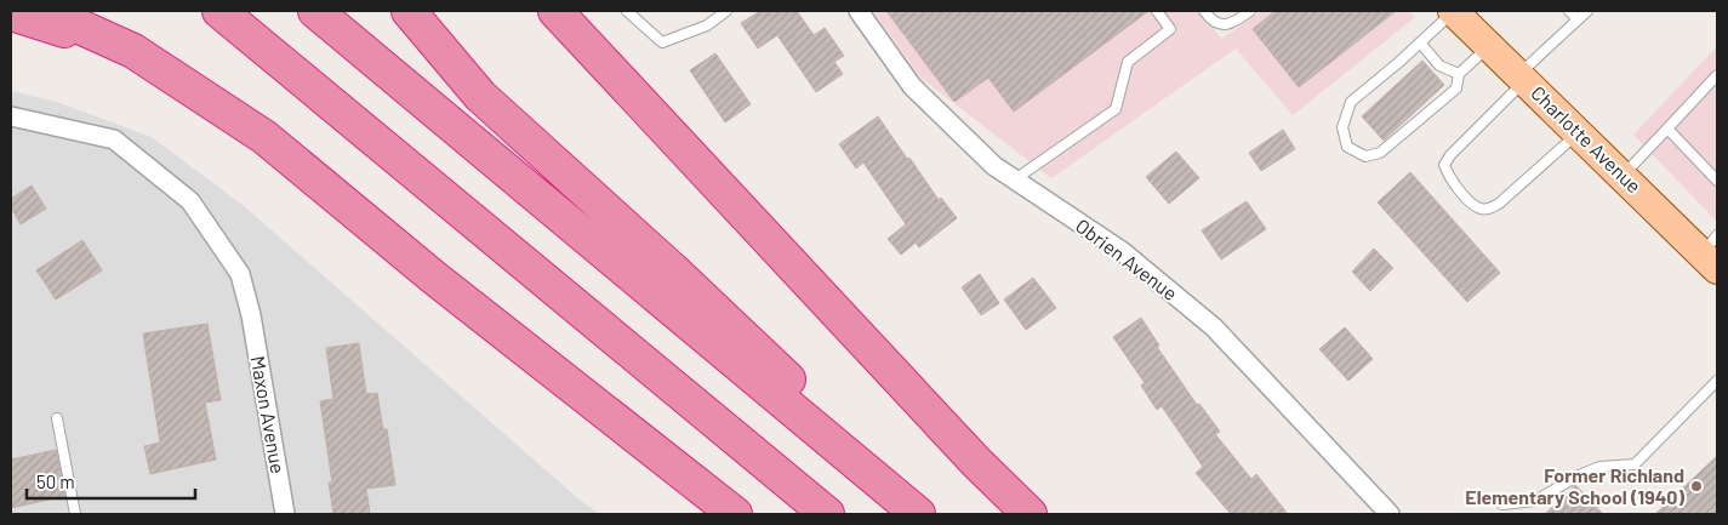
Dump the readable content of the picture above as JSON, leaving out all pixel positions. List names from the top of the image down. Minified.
{"streets":{"main road":["Charlotte Avenue"],"street":["Obrien Avenue","Maxon Avenue"]},"places":["Former Richland Elementary School (1940)"],"scale_bar":"50 m"}
